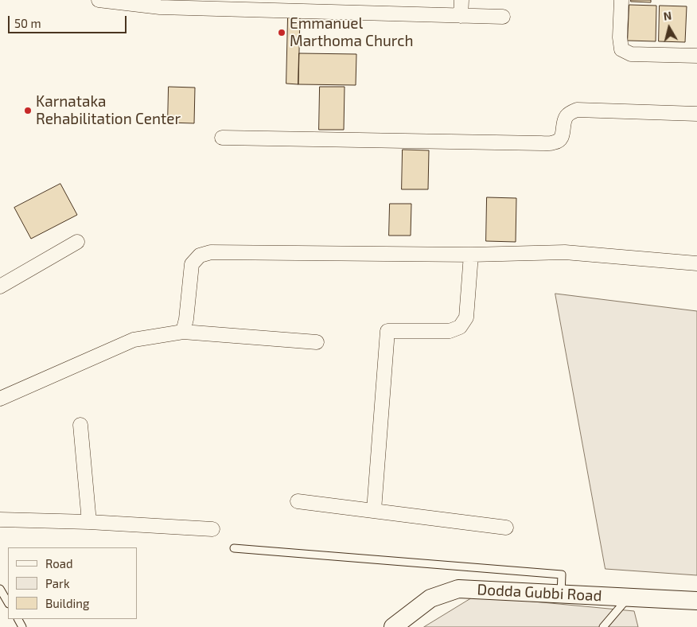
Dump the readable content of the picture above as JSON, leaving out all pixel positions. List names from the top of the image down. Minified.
{"streets":{"street":["Dodda Gubbi Road"]},"places":["Emmanuel Marthoma Church","Karnataka Rehabilitation Center"],"legend":["Road","Park","Building"],"scale_bar":"50 m","north":"top"}
